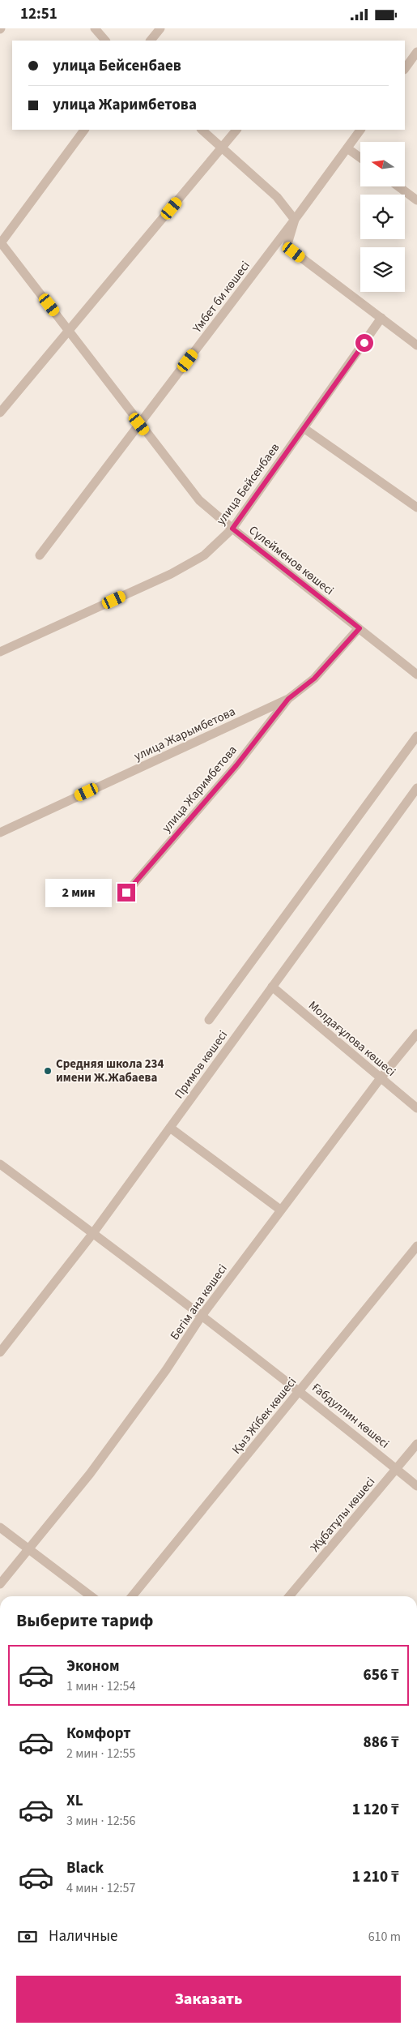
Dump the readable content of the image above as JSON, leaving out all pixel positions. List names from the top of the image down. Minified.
{"streets":{"street":["Үмбет би көшесі","улица Бейсенбаев","Сүлейменов көшесі","улица Жарымбетова","улица Жаримбетова","Молдағұлова көшесі","Примов көшесі","Бегім ана көшесі","Қыз Жібек көшесі","Ғабдуллин көшесі","Жұбатұлы көшесі"]},"crossings":[["Үмбет би көшесі","Сүлейменов көшесі"],["улица Бейсенбаев","Сүлейменов көшесі"],["Сүлейменов көшесі","улица Жарымбетова"],["улица Жарымбетова","улица Жаримбетова"],["Молдағұлова көшесі","Примов көшесі"],["Молдағұлова көшесі","Бегім ана көшесі"],["Примов көшесі","Ғабдуллин көшесі"],["Бегім ана көшесі","Ғабдуллин көшесі"],["Қыз Жібек көшесі","Ғабдуллин көшесі"],["Ғабдуллин көшесі","Жұбатұлы көшесі"]],"places":["Средняя школа 234 имени Ж.Жабаева"],"north":"left","page":{"status":"12:51","banner":["улица Бейсенбаев","улица Жаримбетова"],"bubble":"2 мин","heading":"Выберите тариф","list":[{"name":"Эконом","note":"1 мин · 12:54","value":"656 ₸"},{"name":"Комфорт","note":"2 мин · 12:55","value":"886 ₸"},{"name":"XL","note":"3 мин · 12:56","value":"1 120 ₸"},{"name":"Black","note":"4 мин · 12:57","value":"1 210 ₸"}],"pay":["Наличные","610 m"],"buttons":"Заказать"}}
